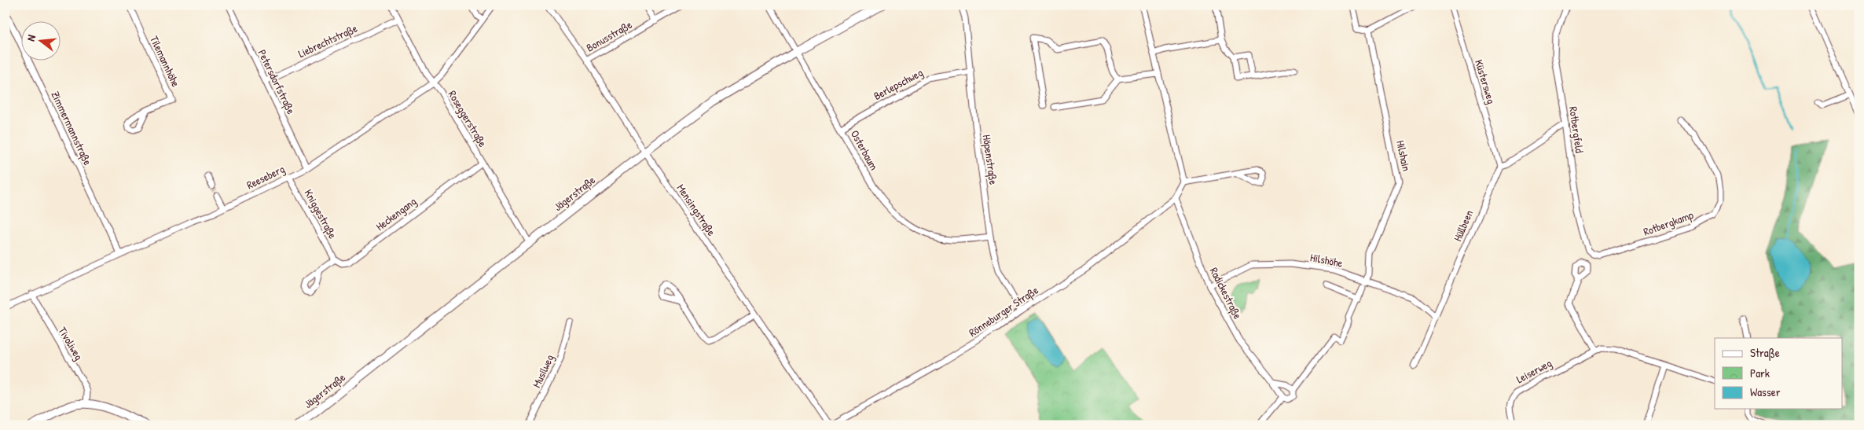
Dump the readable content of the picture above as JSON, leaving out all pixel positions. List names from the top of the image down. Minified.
{"streets":{"street":["Bonusstraße","Liebrechtstraße","Tilemannhöhe","Petersdorfstraße","Küstersweg","Berlepschweg","Roseggerstraße","Zimmermannstraße","Rotbergfeld","Osterbaum","Hilshain","Höpenstraße","Reeseberg","Jägerstraße","Mensingstraße","Kniggestraße","Heckengang","Rotbergkamp","Hüllbeen","Hilshöhe","Radickestraße","Rönneburger Straße","Tivoliweg","Musilweg","Leiserweg"]},"crossings":[["Bonusstraße","Mensingstraße"],["Liebrechtstraße","Petersdorfstraße"],["Liebrechtstraße","Roseggerstraße"],["Petersdorfstraße","Reeseberg"],["Küstersweg","Hüllbeen"],["Berlepschweg","Osterbaum"],["Berlepschweg","Höpenstraße"],["Roseggerstraße","Reeseberg"],["Roseggerstraße","Jägerstraße"],["Roseggerstraße","Heckengang"],["Zimmermannstraße","Reeseberg"],["Rotbergfeld","Rotbergkamp"],["Osterbaum","Höpenstraße"],["Osterbaum","Jägerstraße"],["Hilshain","Hilshöhe"],["Höpenstraße","Rönneburger Straße"],["Reeseberg","Kniggestraße"],["Reeseberg","Tivoliweg"],["Jägerstraße","Mensingstraße"],["Mensingstraße","Rönneburger Straße"],["Kniggestraße","Heckengang"],["Hüllbeen","Hilshöhe"],["Hilshöhe","Radickestraße"],["Radickestraße","Rönneburger Straße"]],"legend":["Straße","Park","Wasser"],"north":"left"}
